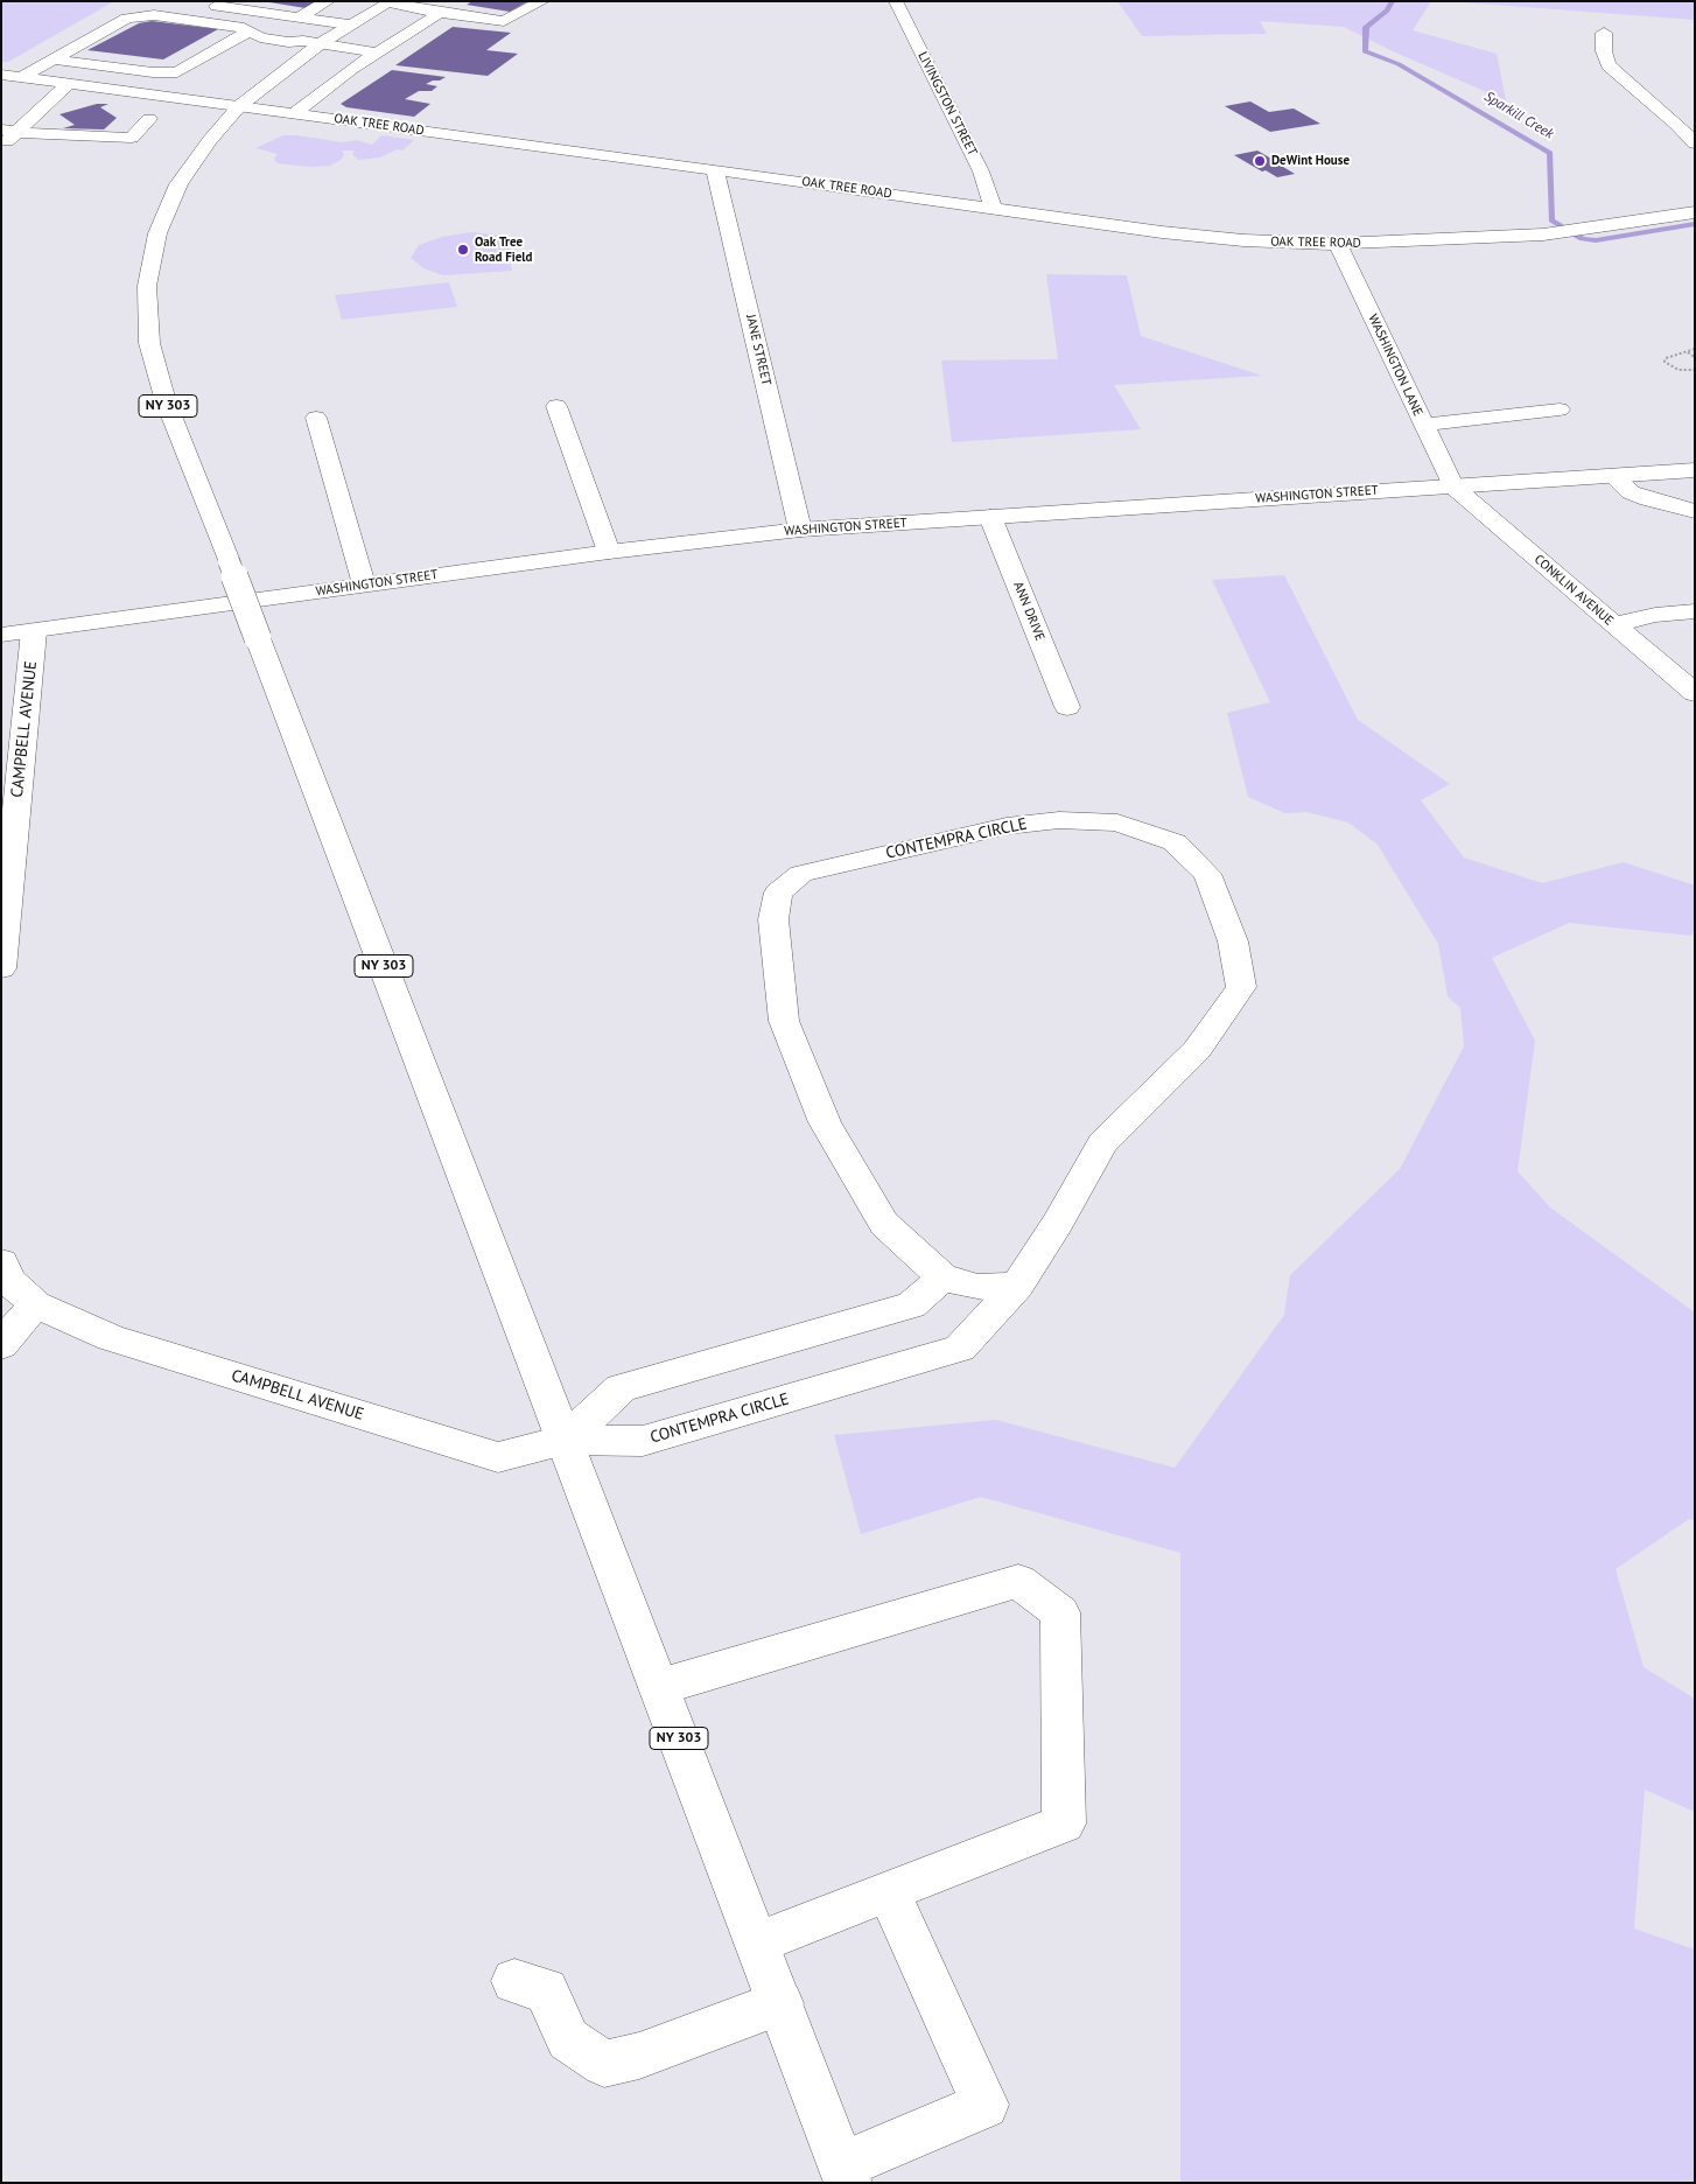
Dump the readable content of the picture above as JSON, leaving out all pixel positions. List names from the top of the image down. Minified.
{"streets":{"street":["LIVINGSTON STREET","OAK TREE ROAD","JANE STREET","WASHINGTON LANE","NY 303","WASHINGTON STREET","CONKLIN AVENUE","ANN DRIVE","CAMPBELL AVENUE","CONTEMPRA CIRCLE"]},"crossings":[["LIVINGSTON STREET","OAK TREE ROAD"],["OAK TREE ROAD","JANE STREET"],["OAK TREE ROAD","WASHINGTON LANE"],["OAK TREE ROAD","NY 303"],["JANE STREET","WASHINGTON STREET"],["WASHINGTON LANE","WASHINGTON STREET"],["WASHINGTON LANE","CONKLIN AVENUE"],["NY 303","CAMPBELL AVENUE"],["NY 303","CONTEMPRA CIRCLE"],["WASHINGTON STREET","CONKLIN AVENUE"],["WASHINGTON STREET","ANN DRIVE"],["WASHINGTON STREET","CAMPBELL AVENUE"],["CAMPBELL AVENUE","CONTEMPRA CIRCLE"]],"water":["Sparkill Creek"],"places":["DeWint House","Oak Tree Road Field"]}
